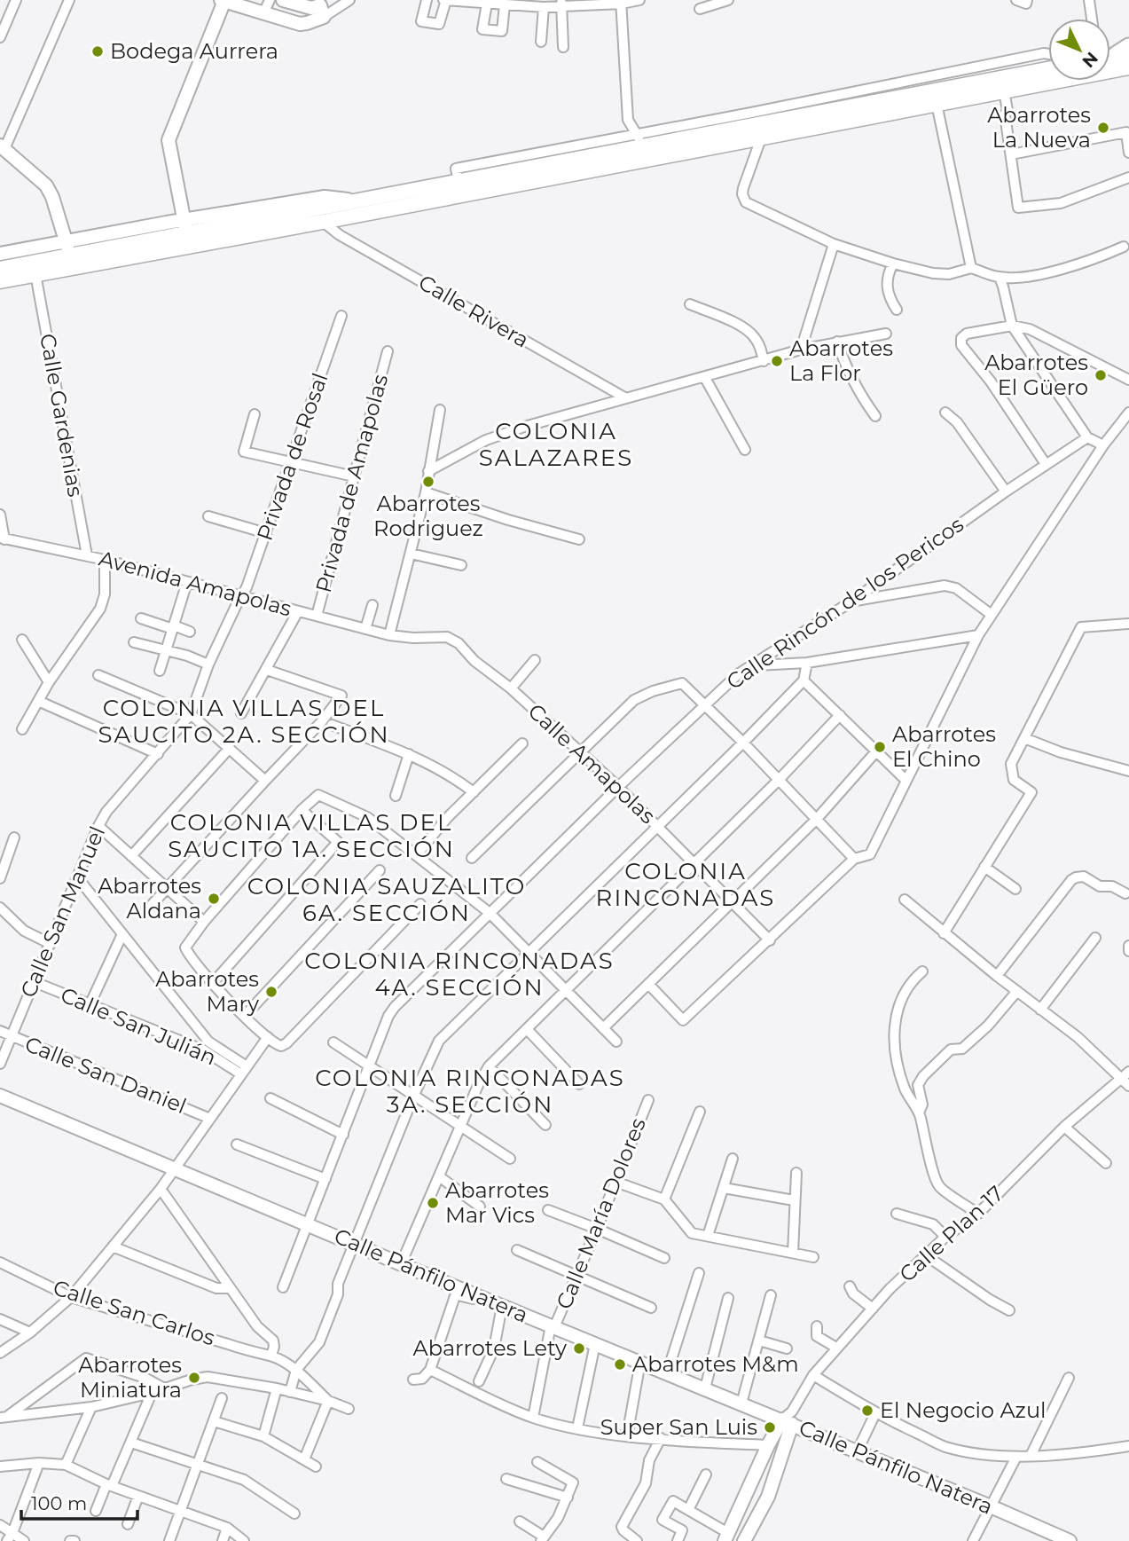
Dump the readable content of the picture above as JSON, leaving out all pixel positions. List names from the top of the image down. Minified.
{"streets":{"main road":["Calle Pánfilo Natera"],"street":["Calle Rivera","Calle Gardenias","Privada de Rosal","Privada de Amapolas","Avenida Amapolas","Calle Rincón de los Pericos","Calle Amapolas","Calle San Manuel","Calle San Julián","Calle San Daniel","Calle María Dolores","Calle Plan 17","Calle San Carlos"]},"crossings":[["Calle Gardenias","Avenida Amapolas"],["Privada de Rosal","Avenida Amapolas"],["Privada de Rosal","Calle San Manuel"],["Privada de Amapolas","Avenida Amapolas"],["Avenida Amapolas","Calle Amapolas"],["Calle Rincón de los Pericos","Calle Amapolas"],["Calle Rincón de los Pericos","Calle Pánfilo Natera"],["Calle San Manuel","Calle San Julián"],["Calle San Manuel","Calle San Daniel"],["Calle María Dolores","Calle Pánfilo Natera"],["Calle Plan 17","Calle Pánfilo Natera"]],"districts":["COLONIA SALAZARES","COLONIA VILLAS DEL SAUCITO 2A. SECCIÓN","COLONIA VILLAS DEL SAUCITO 1A. SECCIÓN","COLONIA RINCONADAS","COLONIA SAUZALITO 6A. SECCIÓN","COLONIA RINCONADAS 4A. SECCIÓN","COLONIA RINCONADAS 3A. SECCIÓN"],"places":["Bodega Aurrera","Abarrotes La Nueva","Abarrotes La Flor","Abarrotes El Güero","Abarrotes Rodriguez","Abarrotes El Chino","Abarrotes Aldana","Abarrotes Mary","Abarrotes Mar Vics","Abarrotes Lety","Abarrotes M&m","Abarrotes Miniatura","El Negocio Azul","Super San Luis"],"scale_bar":"100 m","north":"bottom right"}
